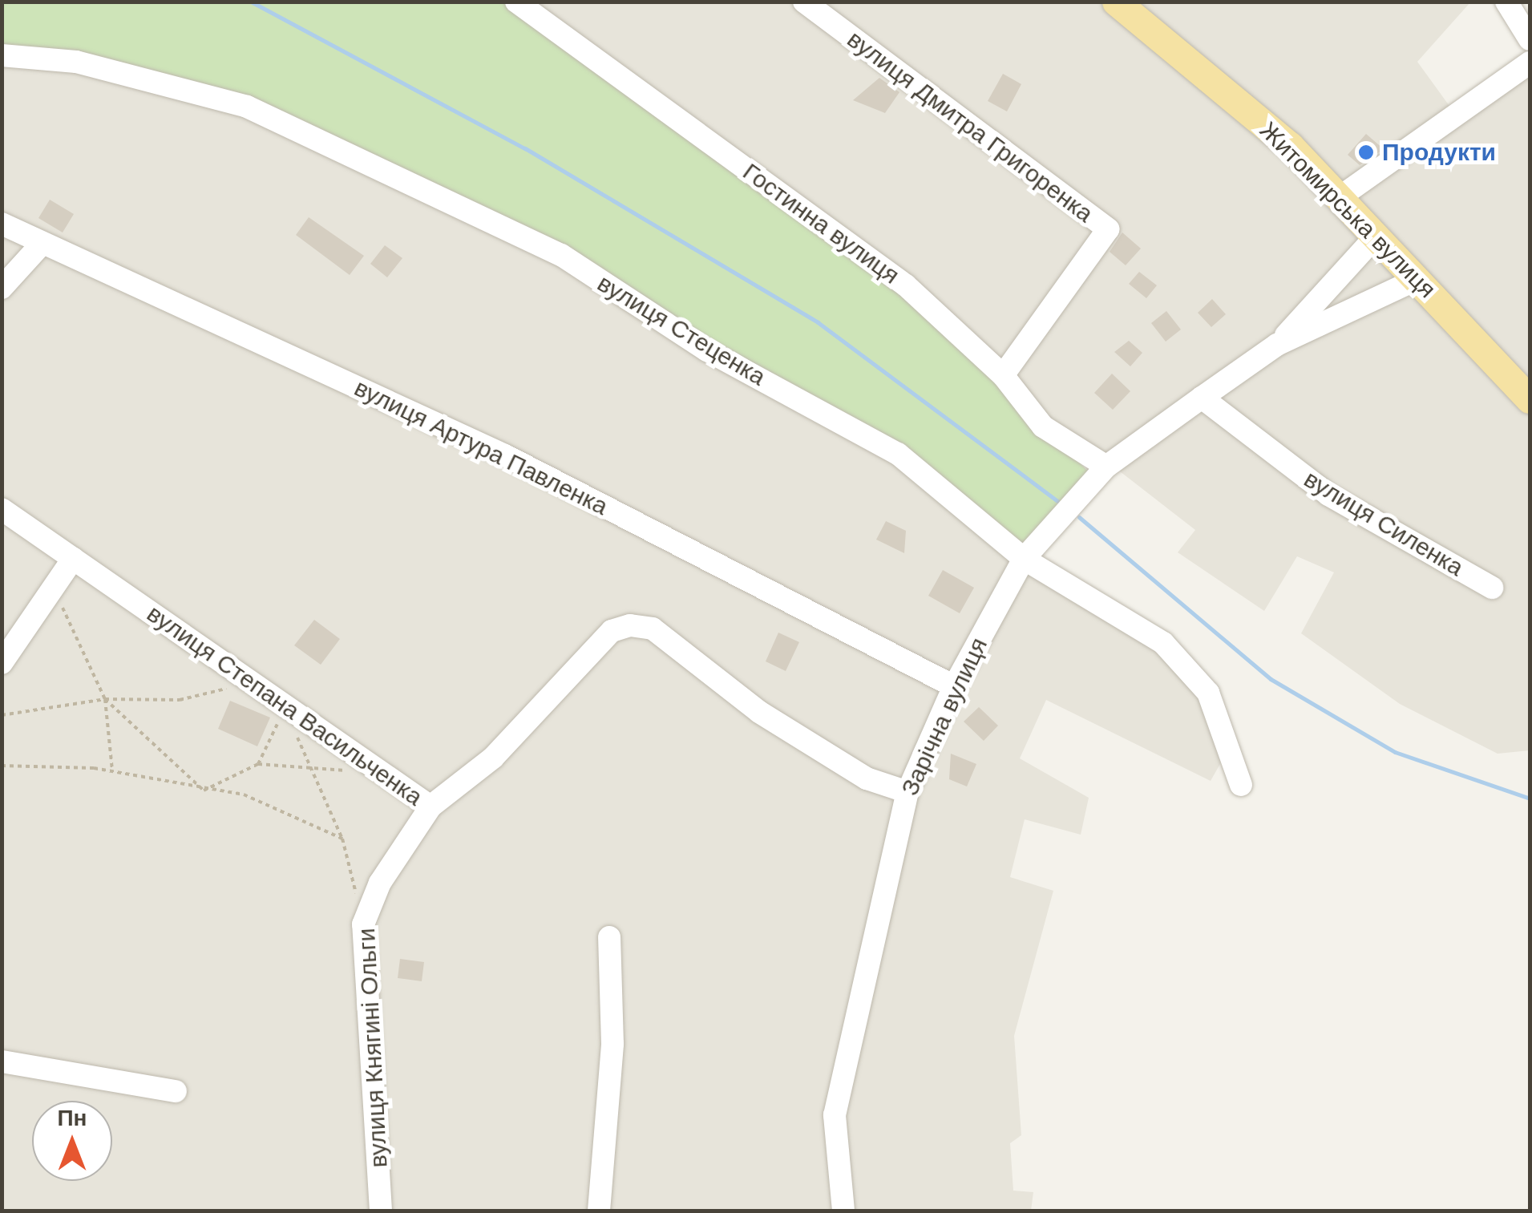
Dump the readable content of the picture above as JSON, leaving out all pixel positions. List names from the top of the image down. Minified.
{"streets":{"main road":["Житомирська вулиця"],"street":["вулиця Дмитра Григоренка","Гостинна вулиця","вулиця Стеценка","вулиця Артура Павленка","вулиця Силенка","вулиця Степана Васильченка","Зарічна вулиця","вулиця Княгині Ольги"]},"crossings":[["вулиця Дмитра Григоренка","Гостинна вулиця"],["Житомирська вулиця","Зарічна вулиця"],["Гостинна вулиця","Зарічна вулиця"],["вулиця Стеценка","Зарічна вулиця"],["вулиця Артура Павленка","Зарічна вулиця"],["вулиця Силенка","Зарічна вулиця"],["вулиця Степана Васильченка","Зарічна вулиця"],["вулиця Степана Васильченка","вулиця Княгині Ольги"]],"places":["Продукти"],"north":"top"}
